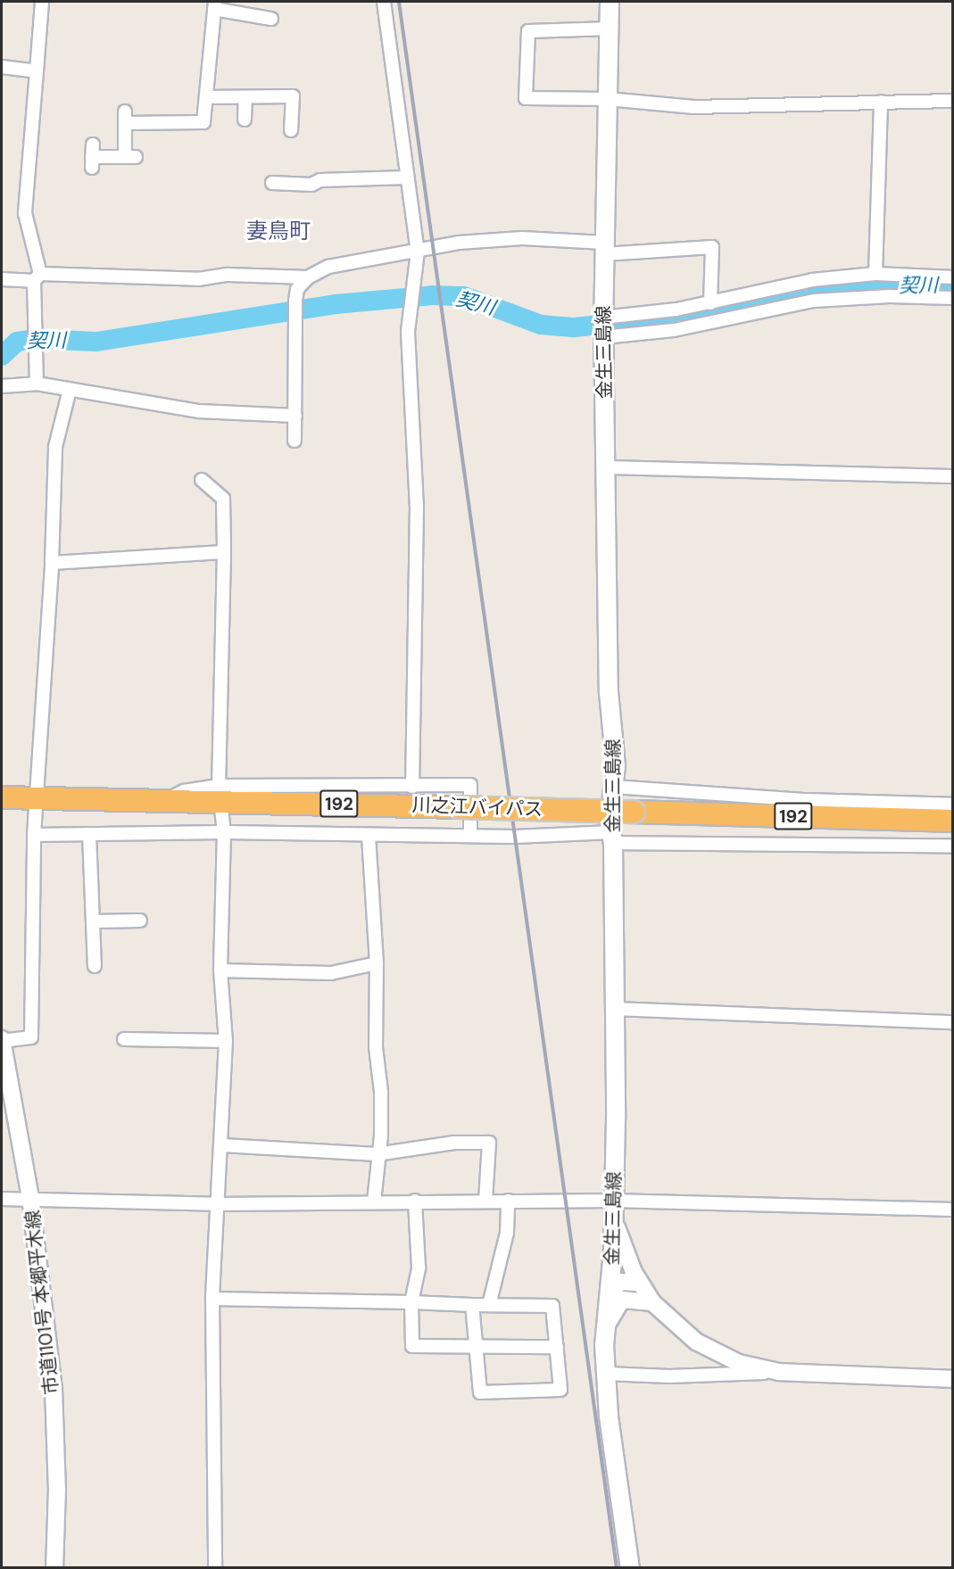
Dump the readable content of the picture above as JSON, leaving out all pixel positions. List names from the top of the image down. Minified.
{"streets":{"highway":["192","川之江バイパス"],"main road":["金生三島線"],"street":["市道1101号 本郷平木線"]},"districts":["妻鳥町"],"water":["契川"]}
